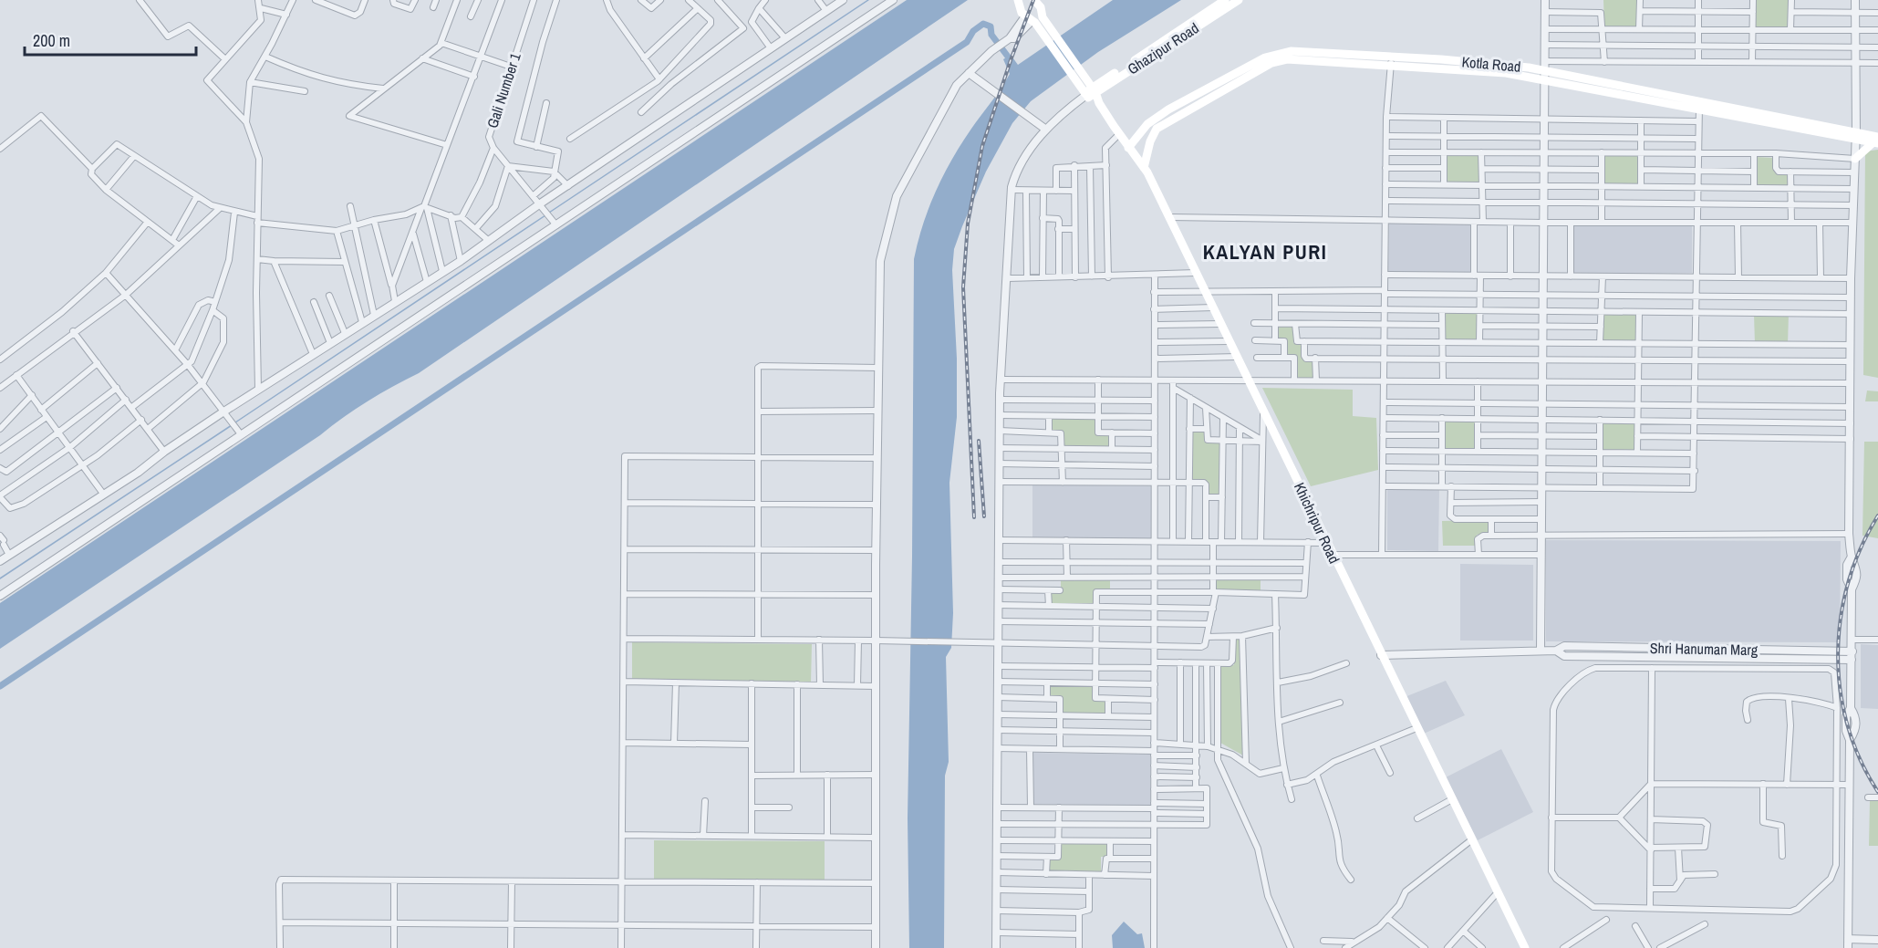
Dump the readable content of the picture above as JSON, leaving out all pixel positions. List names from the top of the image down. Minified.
{"streets":{"main road":["Ghazipur Road","Kotla Road","Khichripur Road"],"street":["Gali Number 1","Shri Hanuman Marg"]},"crossings":[["Ghazipur Road","Khichripur Road"],["Kotla Road","Khichripur Road"],["Khichripur Road","Shri Hanuman Marg"]],"districts":["KALYAN PURI"],"scale_bar":"200 m"}
